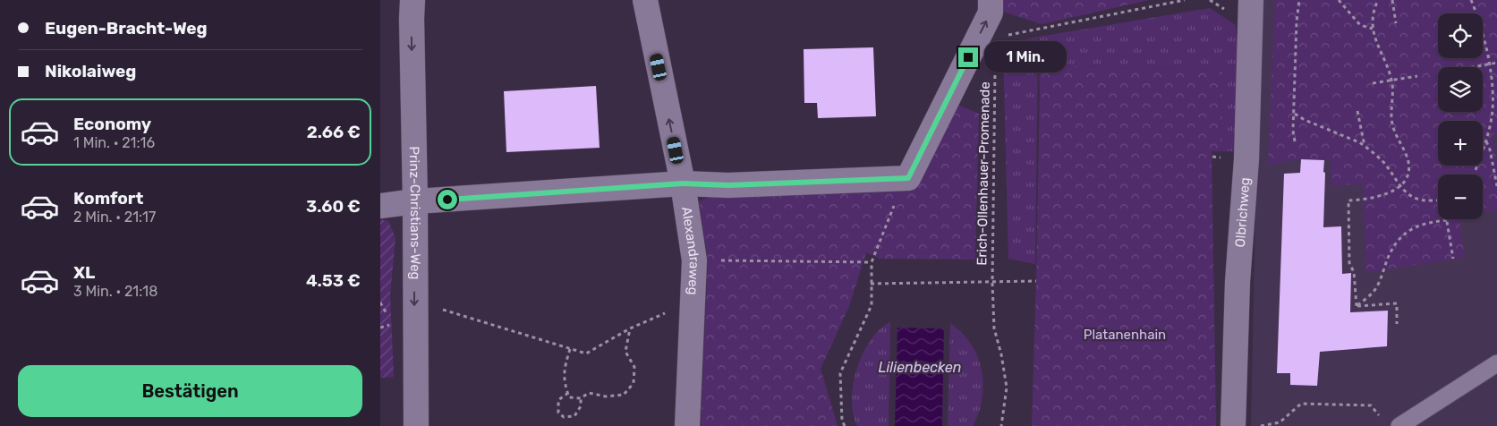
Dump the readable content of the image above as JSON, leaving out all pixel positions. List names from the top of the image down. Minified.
{"streets":{"street":["Prinz-Christians-Weg","Olbrichweg","Alexandraweg"],"path":["Erich-Ollenhauer-Promenade"]},"one_way":["Prinz-Christians-Weg","Alexandraweg"],"water":["Lilienbecken"],"parks":["Platanenhain"],"page":{"banner":["Eugen-Bracht-Weg","Nikolaiweg"],"map_buttons":["+","−"],"bubble":"1 Min.","list":[{"name":"Economy","note":"1 Min. · 21:16","value":"2.66 €"},{"name":"Komfort","note":"2 Min. · 21:17","value":"3.60 €"},{"name":"XL","note":"3 Min. · 21:18","value":"4.53 €"}],"buttons":"Bestätigen"}}
